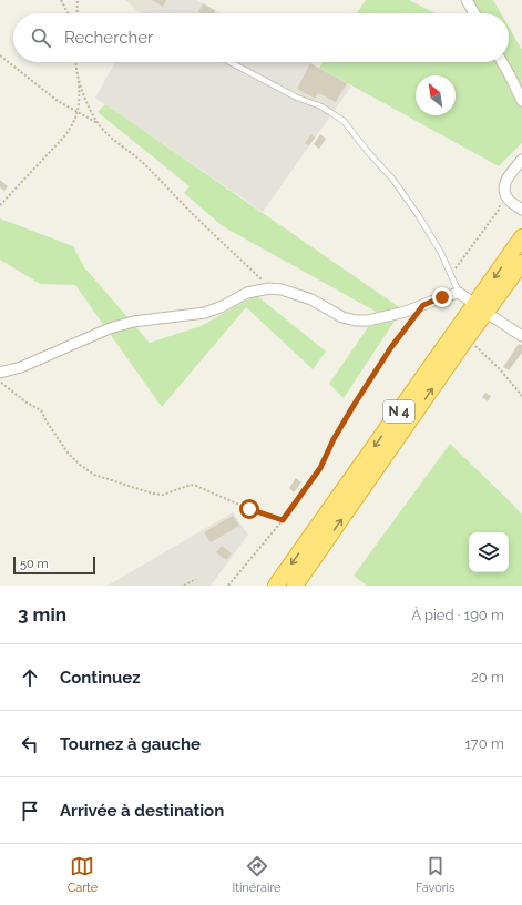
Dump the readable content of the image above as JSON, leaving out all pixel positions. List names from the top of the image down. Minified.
{"streets":{"highway":["N 4"]},"scale_bar":"50 m","north":"top left","page":{"search":"Rechercher","scale":"50 m","heading":["3 min","À pied · 190 m"],"list":[["Continuez","20 m"],["Tournez à gauche","170 m"],"Arrivée à destination"],"nav":["Carte","Itinéraire","Favoris"]}}
